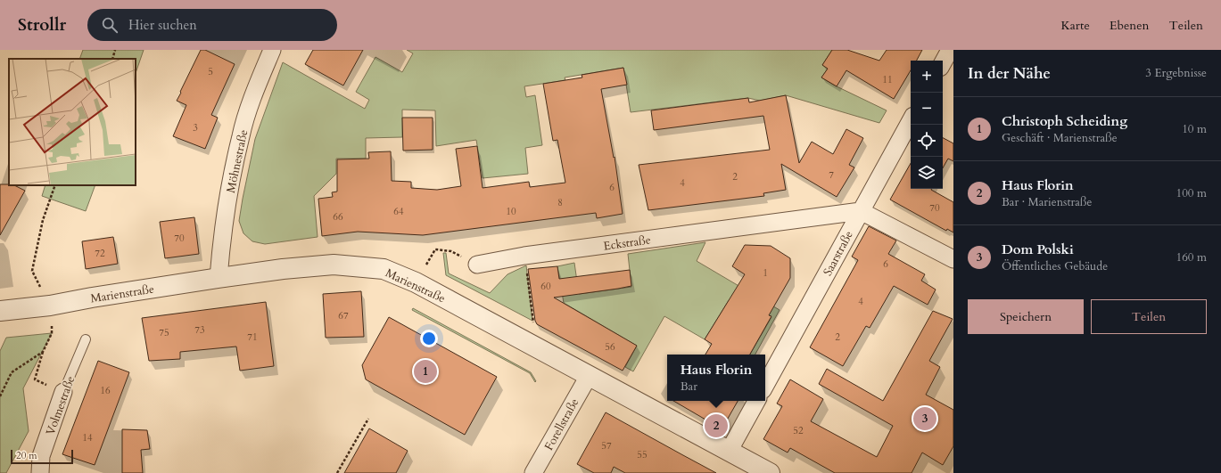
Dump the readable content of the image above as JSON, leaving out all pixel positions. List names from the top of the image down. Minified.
{"streets":{"street":["Möhnestraße","Eckstraße","Saarstraße","Marienstraße","Volmestraße","Forellstraße"]},"crossings":[["Möhnestraße","Marienstraße"],["Eckstraße","Saarstraße"],["Marienstraße","Forellstraße"]],"house_numbers":["5","11","3","7","2","4","6","8","70","64","10","66","70","72","6","1","60","4","67","73","75","71","2","56","16","52","14","57","55"],"scale_bar":"20 m","page":{"header":"Strollr","search":"Hier suchen","nav":["Karte","Ebenen","Teilen"],"heading":["In der Nähe","3 Ergebnisse"],"map_buttons":["+","−"],"list":[{"mark":"1","name":"Christoph Scheiding","note":"Geschäft · Marienstraße","value":"10 m"},{"mark":"2","name":"Haus Florin","note":"Bar · Marienstraße","value":"100 m"},{"mark":"3","name":"Dom Polski","note":"Öffentliches Gebäude","value":"160 m"}],"buttons":["Speichern","Teilen"],"popup":["Haus Florin","Bar"],"pins":["1","3","2"],"scale":"20 m"}}
